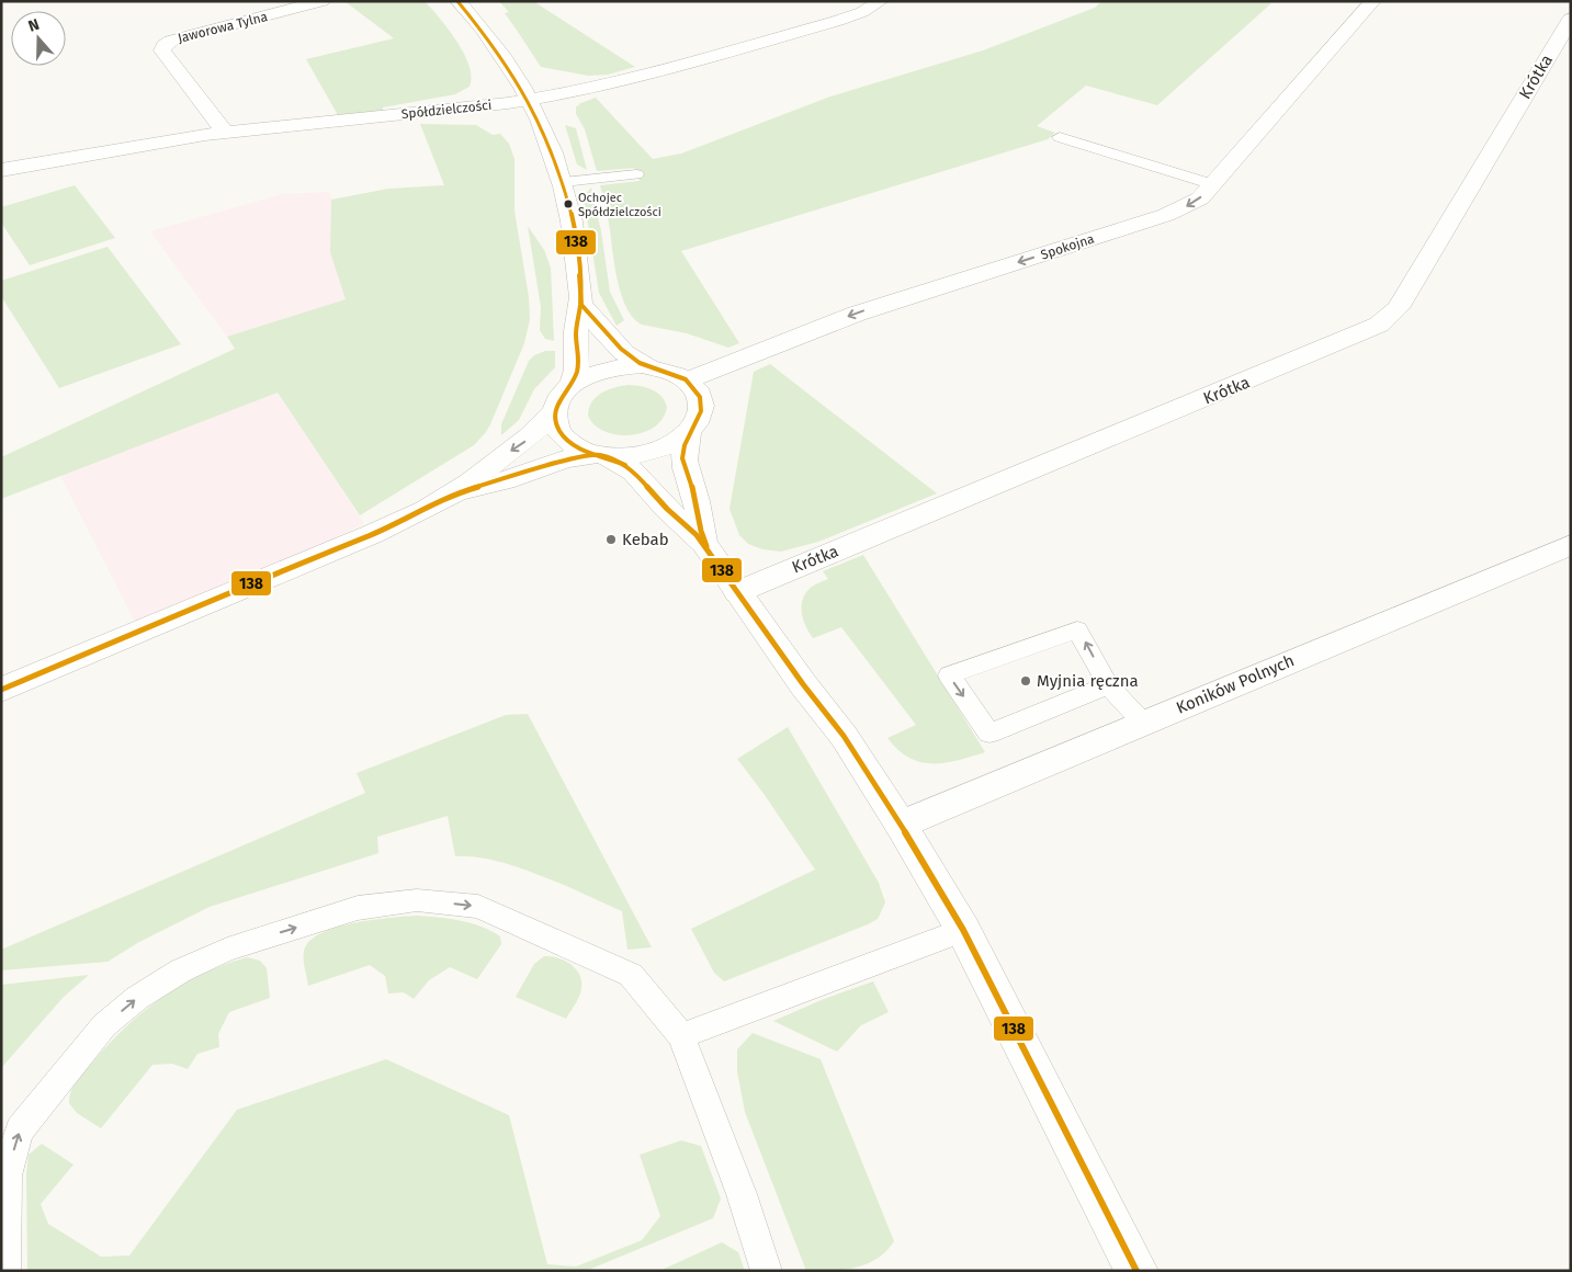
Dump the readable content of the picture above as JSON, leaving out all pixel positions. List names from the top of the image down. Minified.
{"streets":{"street":["Jaworowa Tylna","Krótka","Spółdzielczości","Spokojna","Koników Polnych"]},"crossings":[["Jaworowa Tylna","Spółdzielczości"]],"one_way":["Spokojna"],"places":["Ochojec Spółdzielczości","Kebab","Myjnia ręczna"],"lines":["transit line 138"],"north":"top"}
